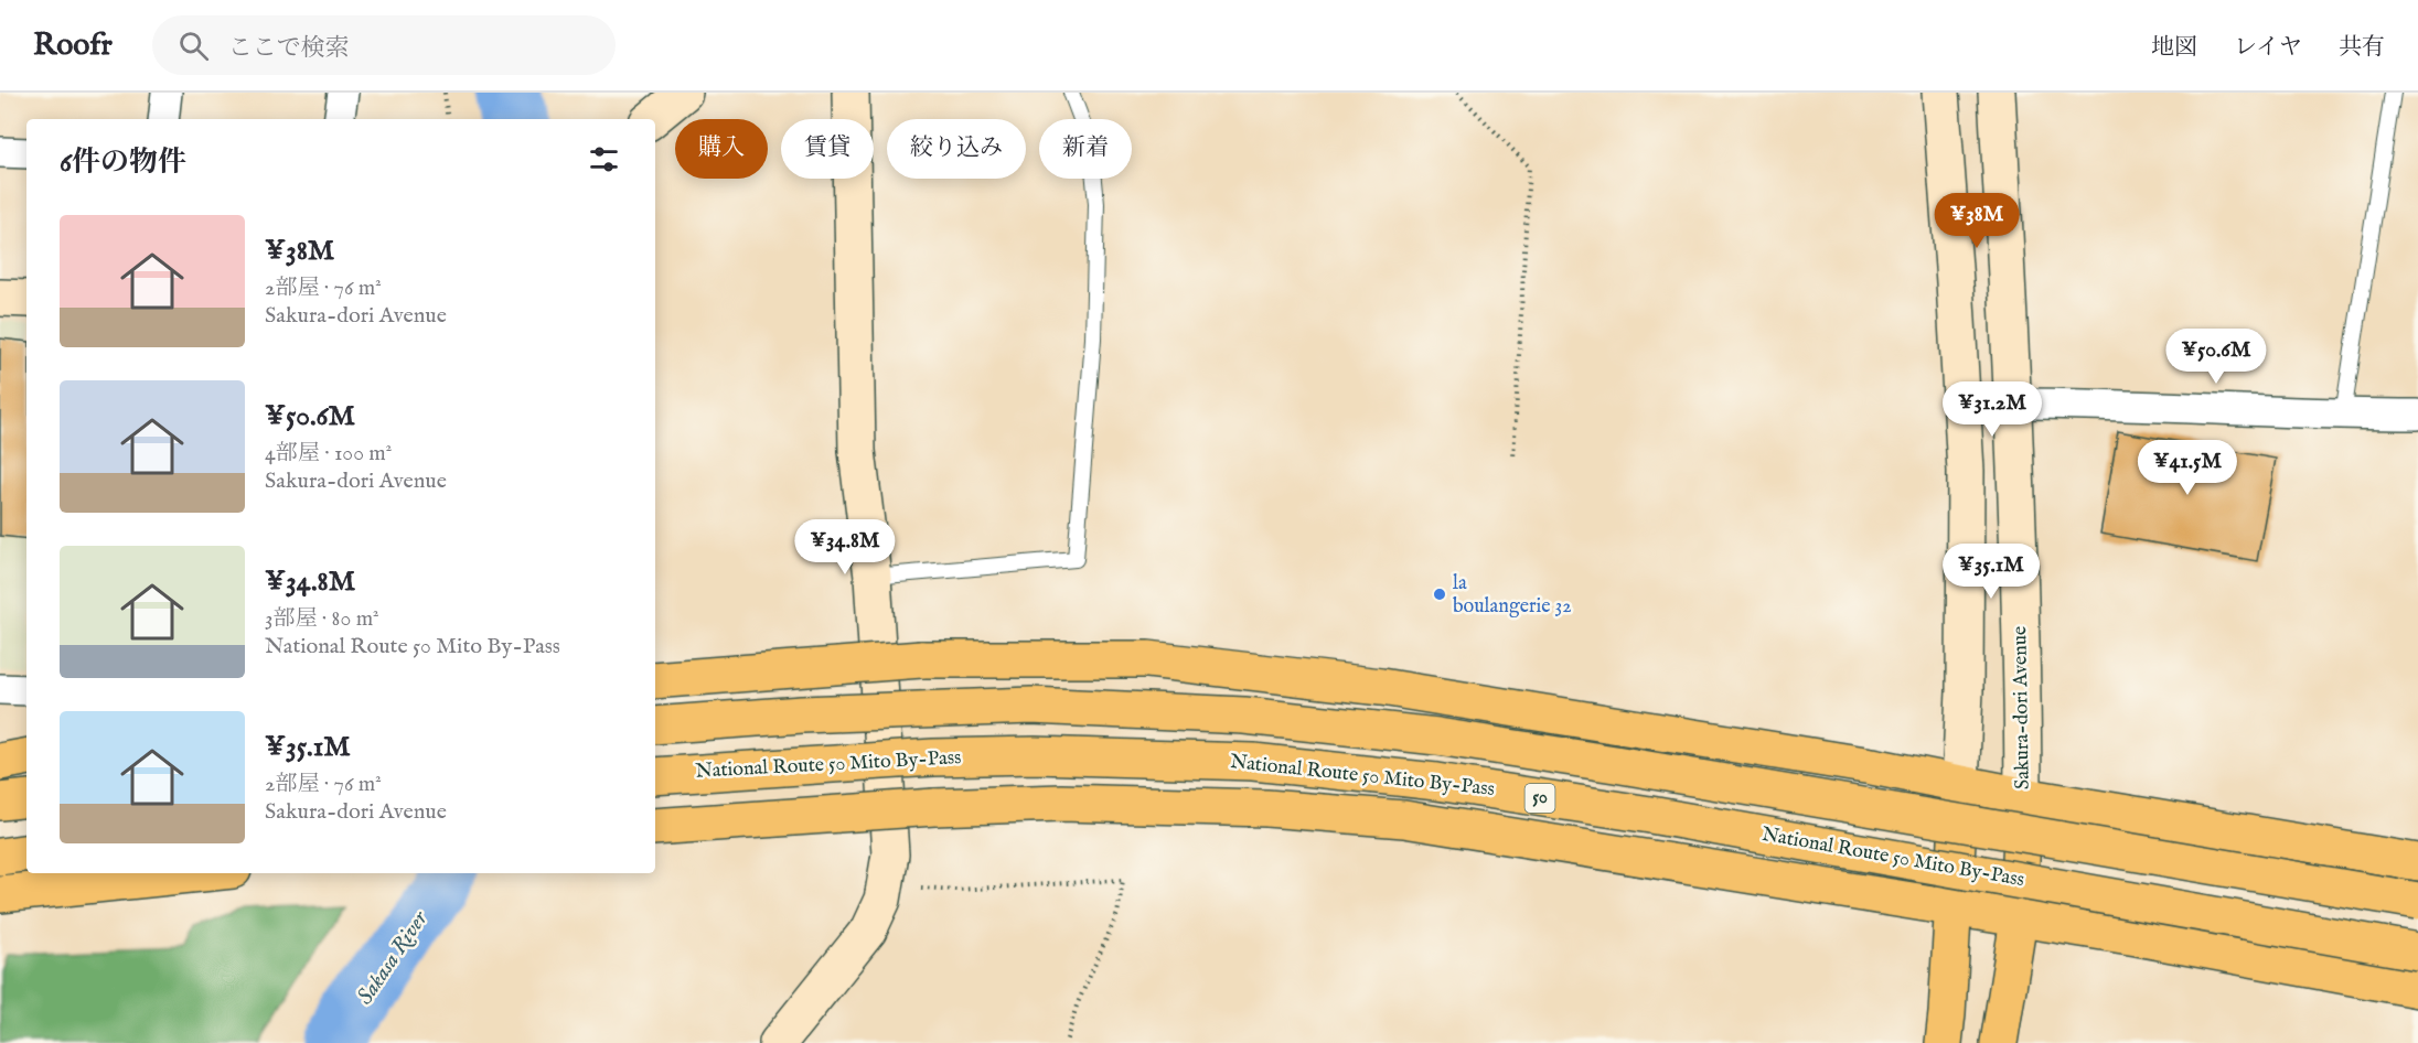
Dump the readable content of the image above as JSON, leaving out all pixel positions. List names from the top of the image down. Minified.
{"streets":{"main road":["Sakura-dori Avenue","National Route 50 Mito By-Pass","50"]},"water":["Sakasa River"],"places":["la boulangerie 32"],"page":{"header":"Roofr","search":"ここで検索","nav":["地図","レイヤ","共有"],"chip":["購入","賃貸","絞り込み","新着"],"heading":"6件の物件","price":["¥38M","¥50.6M","¥31.2M","¥41.5M","¥34.8M","¥35.1M"],"list":[{"name":"¥38M","note":"2部屋 · 76 m² · Sakura-dori Avenue"},{"name":"¥50.6M","note":"4部屋 · 100 m² · Sakura-dori Avenue"},{"name":"¥34.8M","note":"3部屋 · 80 m² · National Route 50 Mito By-Pass"},{"name":"¥35.1M","note":"2部屋 · 76 m² · Sakura-dori Avenue"}]}}
